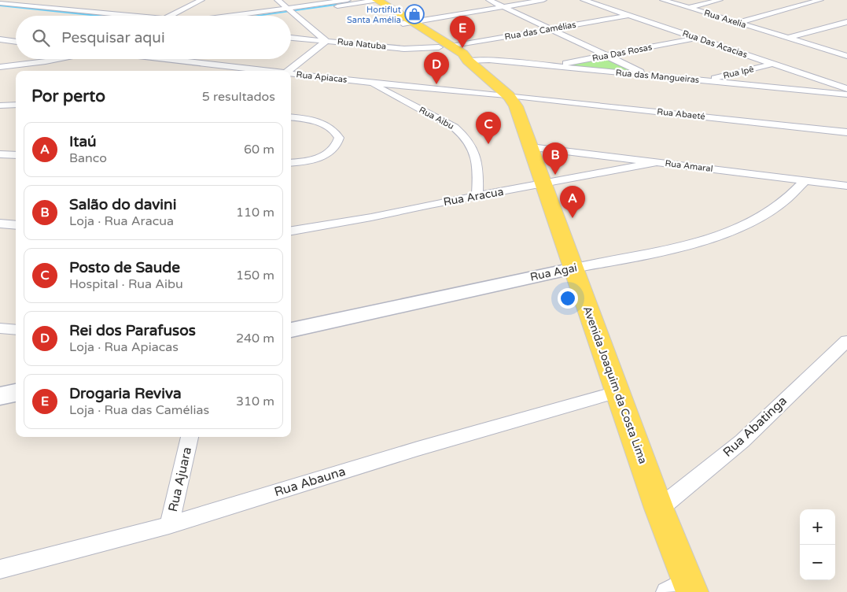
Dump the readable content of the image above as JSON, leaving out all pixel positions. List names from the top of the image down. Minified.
{"streets":{"main road":["Avenida Joaquim da Costa Lima"],"street":["Rua Axelia","Rua das Camélias","Rua Natuba","Rua Das Acacias","Rua Das Rosas","Rua Ipê","Rua das Mangueiras","Rua Apiacas","Rua Abaeté","Rua Aibu","Rua Amaral","Rua Aracua","Rua Agai","Rua Abatinga","Rua Ajuara","Rua Abauna"]},"crossings":[["Rua das Camélias","Rua Das Acacias"],["Rua das Camélias","Avenida Joaquim da Costa Lima"],["Rua Natuba","Avenida Joaquim da Costa Lima"],["Rua Das Acacias","Rua Das Rosas"],["Rua Das Acacias","Rua Ipê"],["Rua Das Rosas","Rua das Mangueiras"],["Rua Ipê","Rua das Mangueiras"],["Rua das Mangueiras","Avenida Joaquim da Costa Lima"],["Rua Apiacas","Rua Abaeté"],["Rua Apiacas","Rua Aibu"],["Rua Apiacas","Avenida Joaquim da Costa Lima"],["Rua Abaeté","Avenida Joaquim da Costa Lima"],["Rua Aibu","Rua Aracua"],["Rua Amaral","Rua Aracua"],["Rua Amaral","Rua Agai"],["Rua Amaral","Avenida Joaquim da Costa Lima"],["Rua Aracua","Avenida Joaquim da Costa Lima"],["Rua Agai","Avenida Joaquim da Costa Lima"],["Avenida Joaquim da Costa Lima","Rua Abatinga"],["Avenida Joaquim da Costa Lima","Rua Abauna"],["Rua Ajuara","Rua Abauna"]],"places":{"shop":["Hortiflut Santa Amélia"]},"page":{"pins":["E","D","C","B","A"],"search":"Pesquisar aqui","heading":["Por perto","5 resultados"],"list":[{"mark":"A","name":"Itaú","note":"Banco","value":"60 m"},{"mark":"B","name":"Salão do davini","note":"Loja · Rua Aracua","value":"110 m"},{"mark":"C","name":"Posto de Saude","note":"Hospital · Rua Aibu","value":"150 m"},{"mark":"D","name":"Rei dos Parafusos","note":"Loja · Rua Apiacas","value":"240 m"},{"mark":"E","name":"Drogaria Reviva","note":"Loja · Rua das Camélias","value":"310 m"}],"map_buttons":["+","−"]}}
